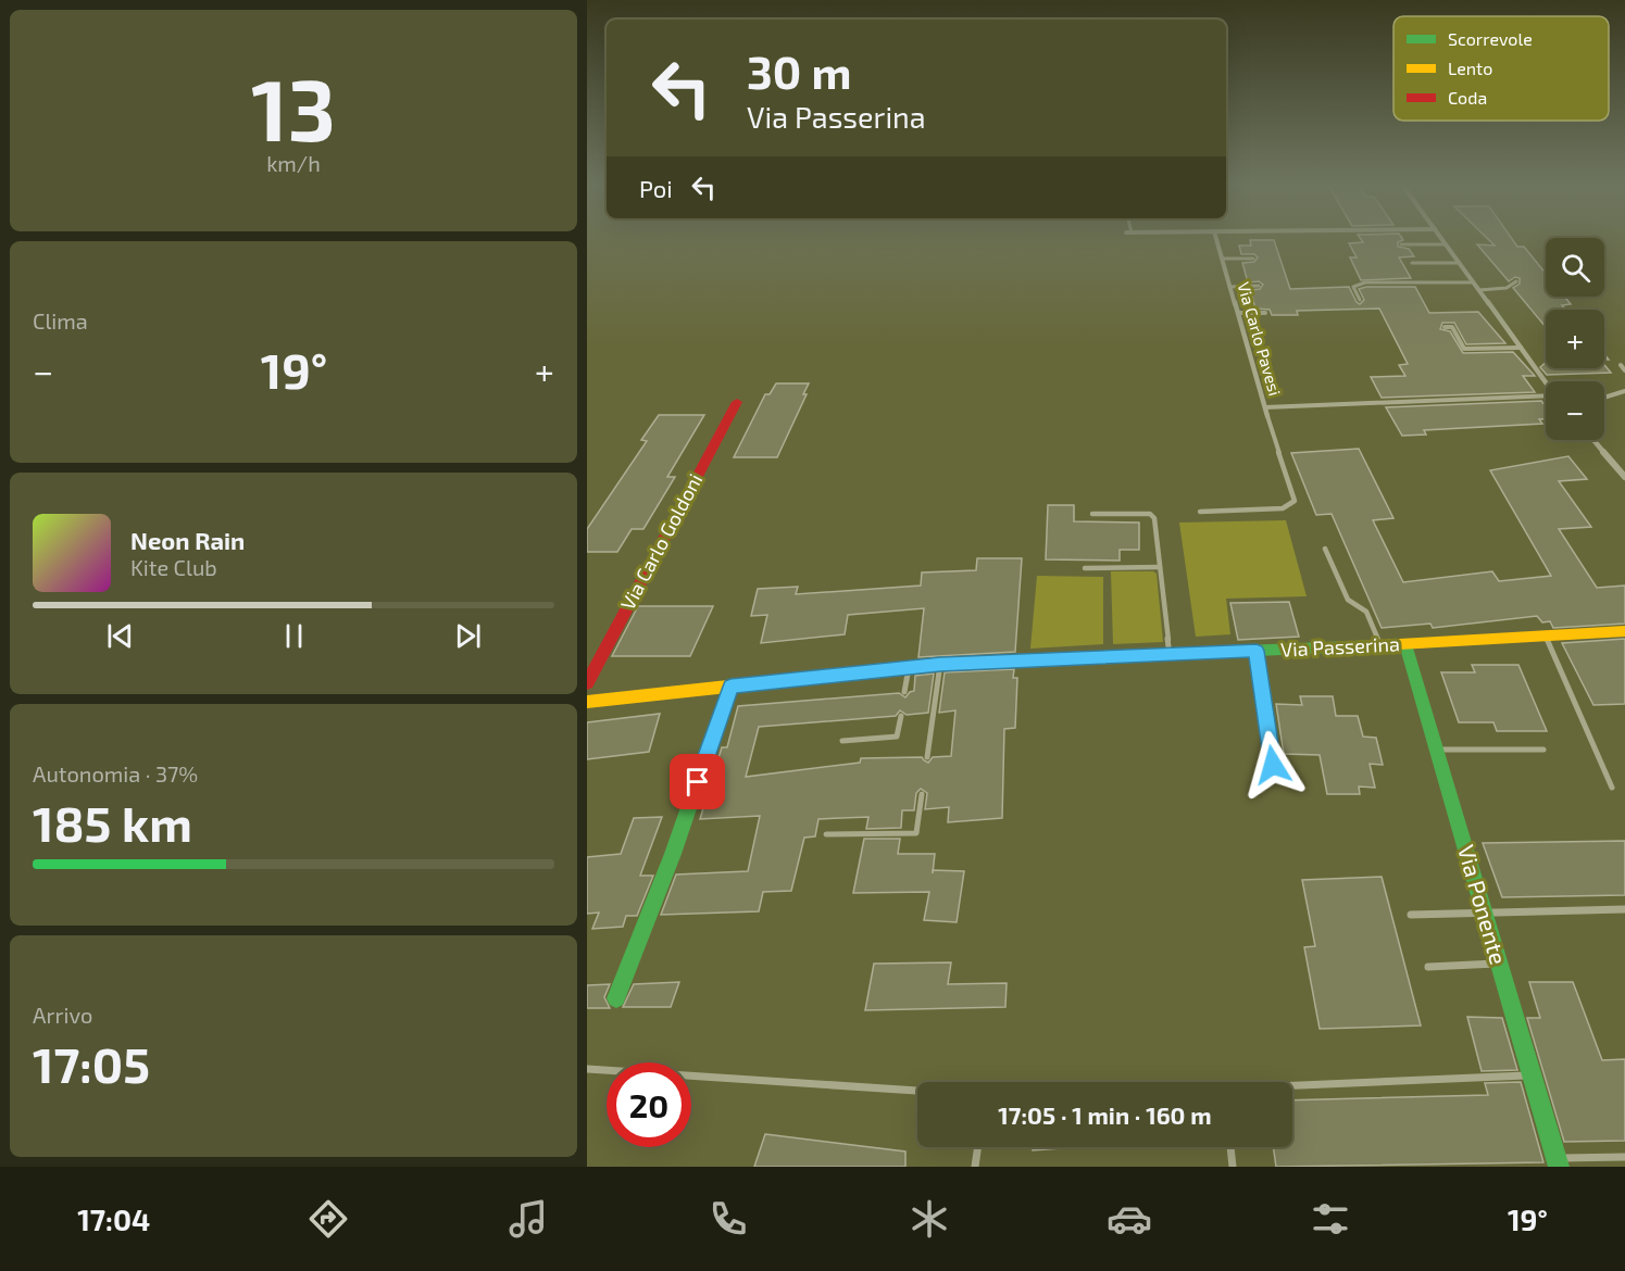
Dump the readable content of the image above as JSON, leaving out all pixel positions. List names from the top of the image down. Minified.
{"streets":{"street":["Via Carlo Pavesi","Via Carlo Goldoni","Via Passerina","Via Ponente"]},"crossings":[["Via Passerina","Via Ponente"]],"legend":["Scorrevole","Lento","Coda"],"page":{"tile":[["13","km/h"],"Clima",["Autonomia · 37%","185 km"],["Arrivo","17:05"]],"turn":["30 m","Via Passerina"],"then":"Poi","map_buttons":["+","−"],"heat":["−","19°","+"],"song":["Neon Rain","Kite Club"],"limit":"20","trip":"17:05 · 1 min · 160 m","tabs":["17:04","19°"]}}
